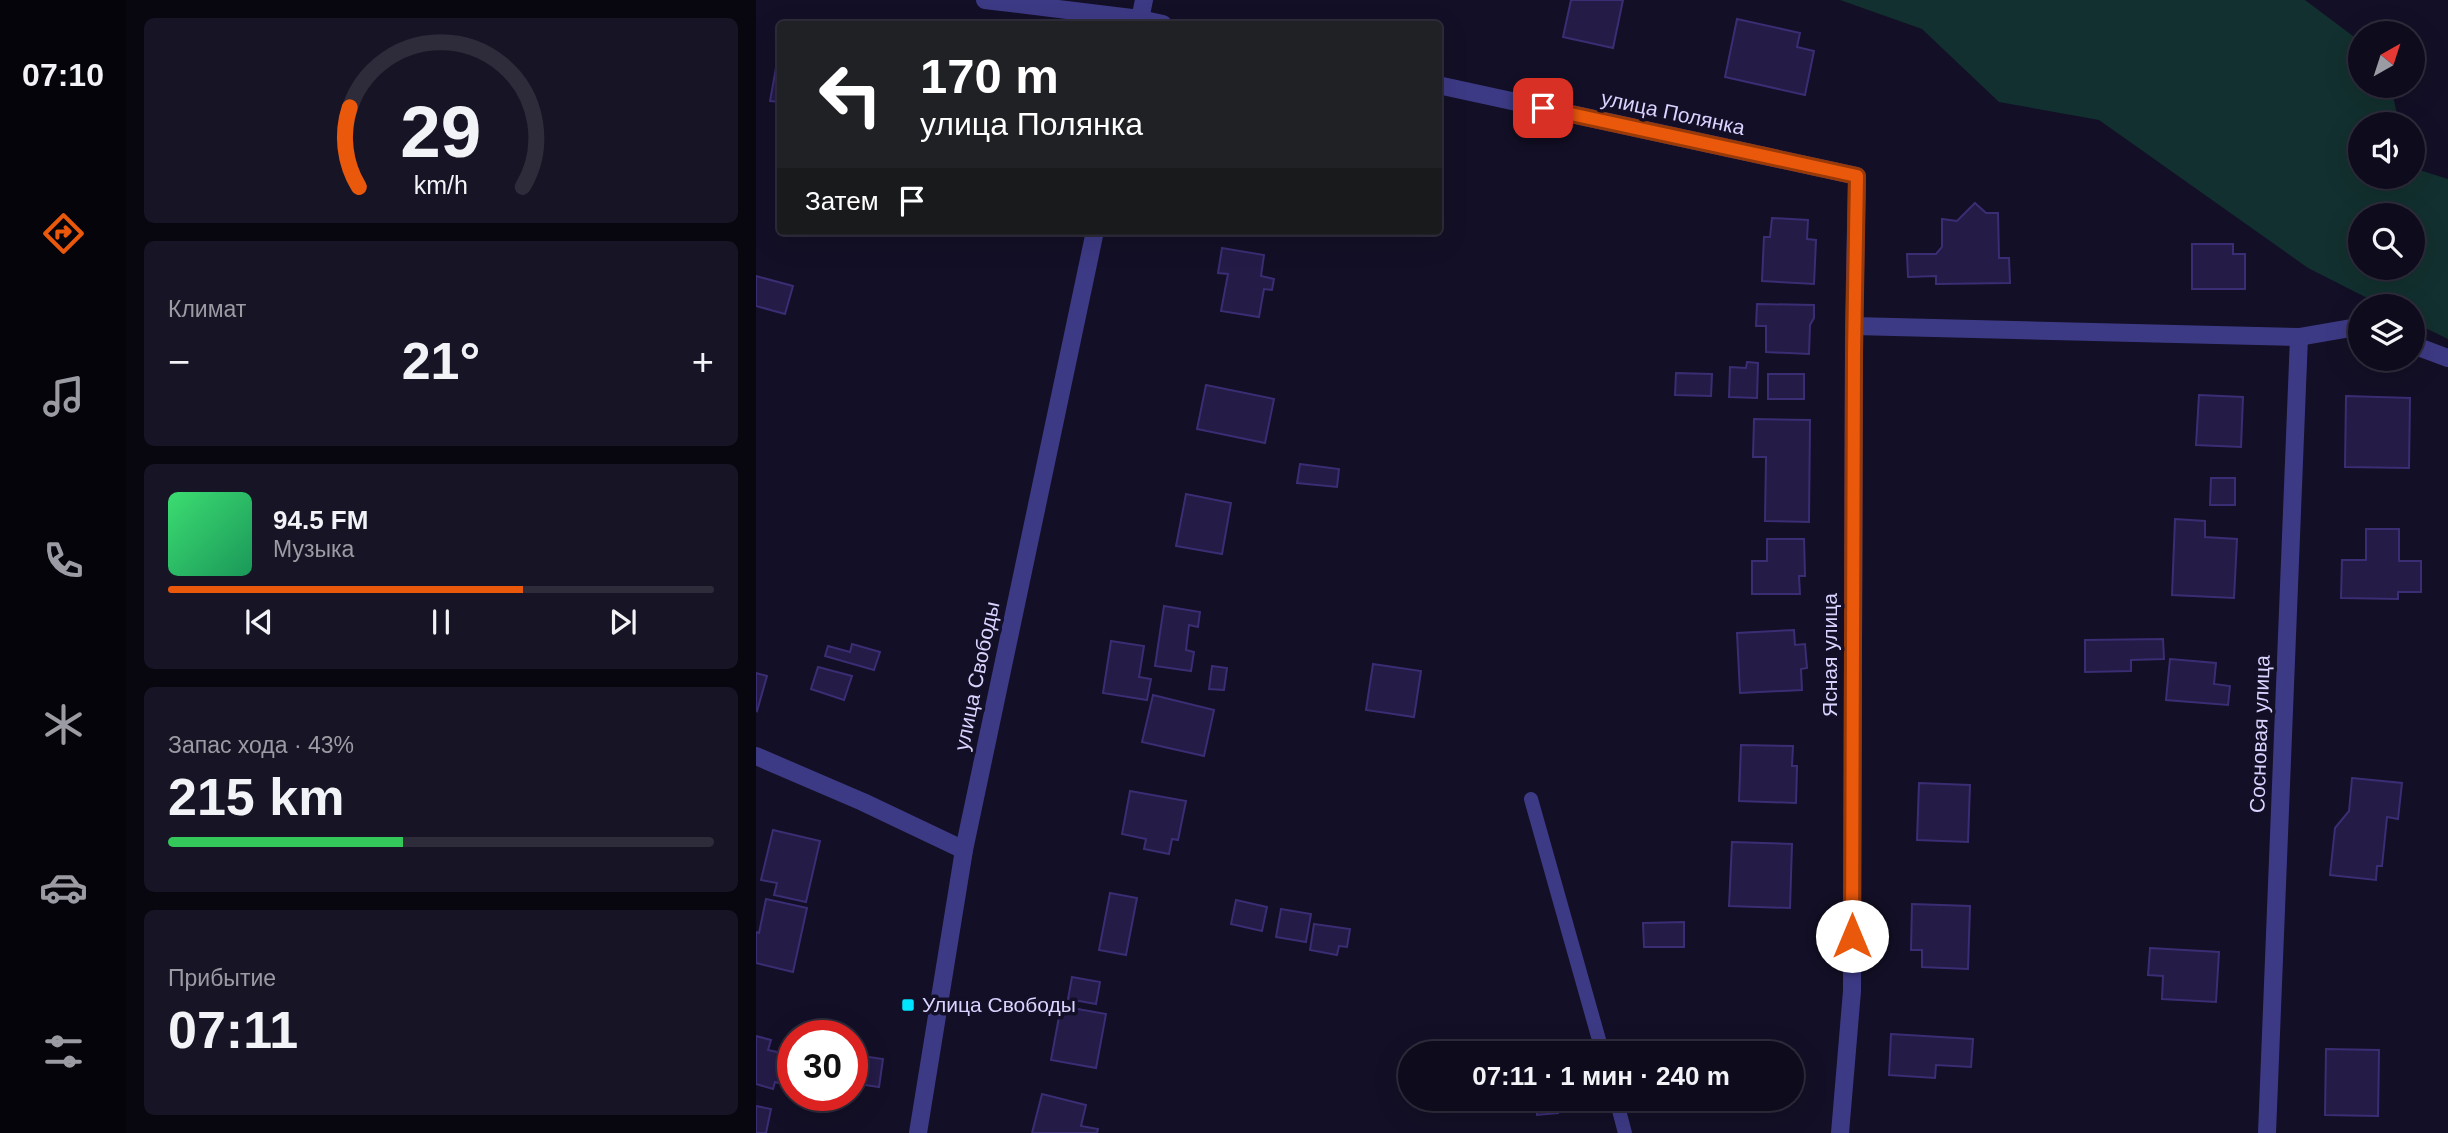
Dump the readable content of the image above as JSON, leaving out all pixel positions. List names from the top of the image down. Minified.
{"streets":{"street":["улица Полянка","Ясная улица","улица Свободы","Сосновая улица"]},"crossings":[["улица Полянка","Ясная улица"]],"places":{"transit":["Улица Свободы"]},"north":"top right","page":{"tabs":"07:10","turn":["170 m","улица Полянка"],"then":"Затем","tile":["Климат",["Запас хода · 43%","215 km"],["Прибытие","07:11"]],"heat":["−","21°","+"],"song":["94.5 FM","Музыка"],"limit":"30","trip":"07:11 · 1 мин · 240 m","gauge":["29","km/h"]}}
